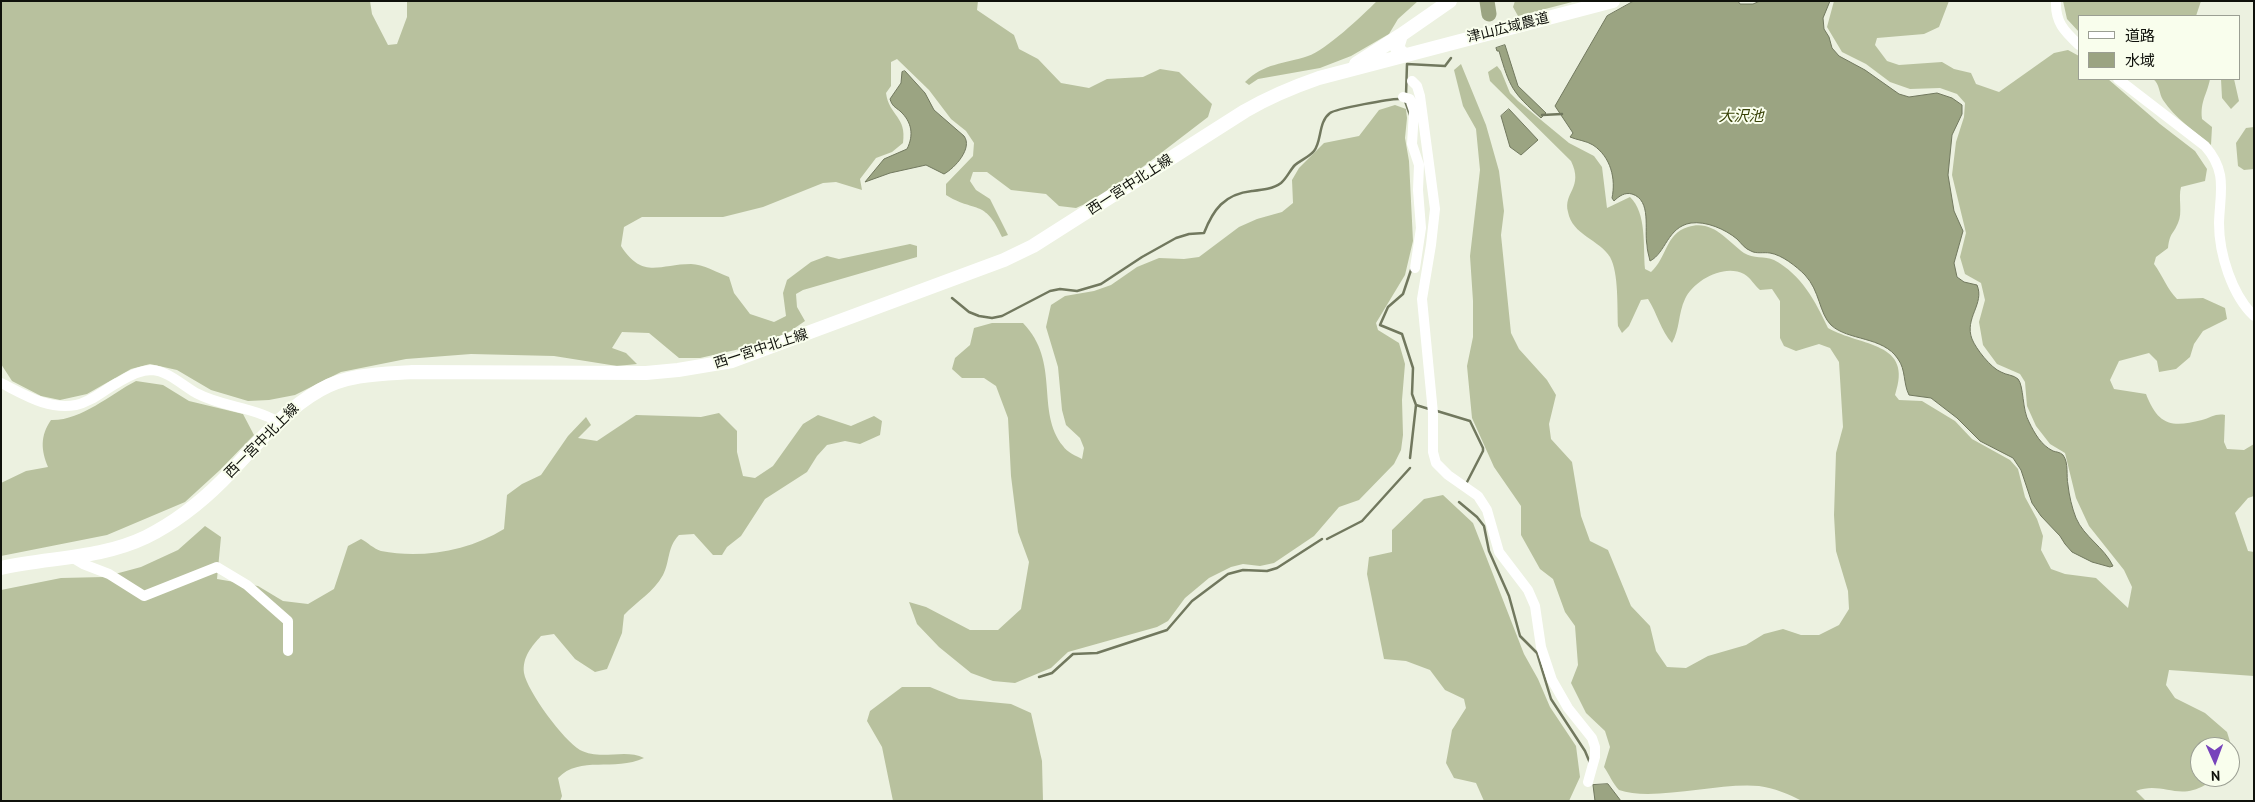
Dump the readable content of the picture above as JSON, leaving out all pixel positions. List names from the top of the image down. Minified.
{"streets":{"main road":["津山広域農道","西一宮中北上線"]},"crossings":[["津山広域農道","西一宮中北上線"]],"water":["大沢池"],"legend":["道路","水域"],"north":"bottom"}
